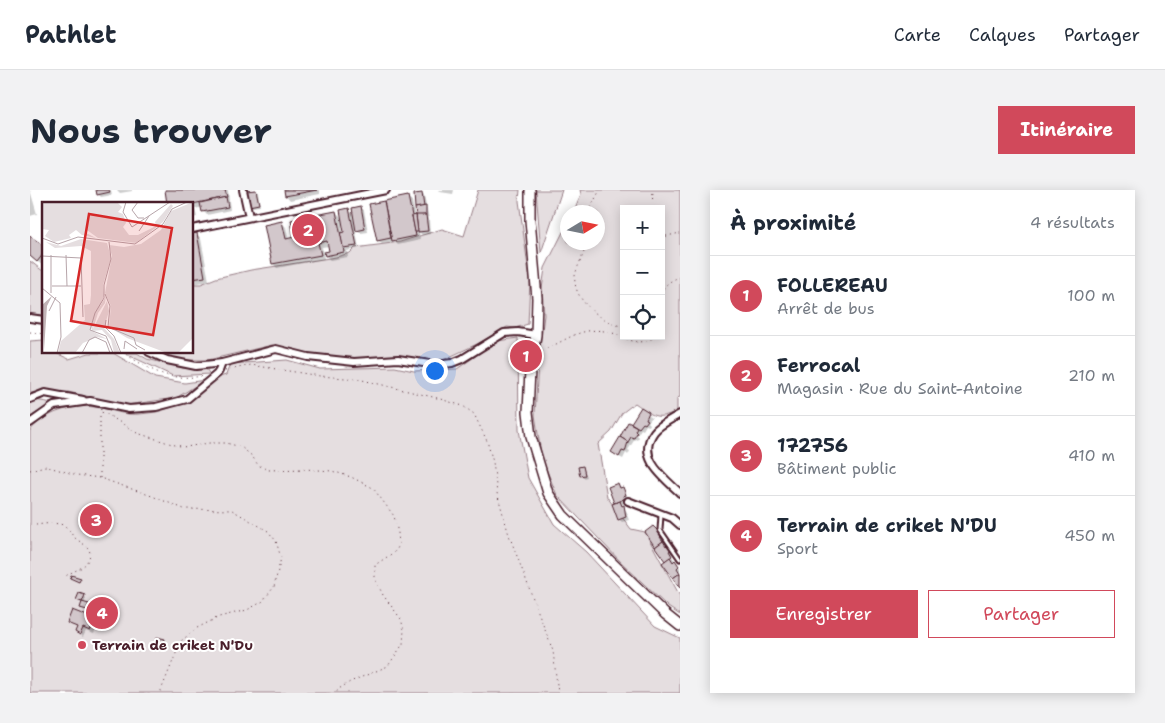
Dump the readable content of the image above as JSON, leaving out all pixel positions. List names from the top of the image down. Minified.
{"places":["Terrain de criket N'Du"],"north":"right","page":{"header":"Pathlet","nav":["Carte","Calques","Partager"],"buttons":["Itinéraire",["Enregistrer","Partager"]],"title":"Nous trouver","heading":["À proximité","4 résultats"],"map_buttons":["+","−"],"pins":["2","1","3","4"],"list":[{"mark":"1","name":"FOLLEREAU","note":"Arrêt de bus","value":"100 m"},{"mark":"2","name":"Ferrocal","note":"Magasin · Rue du Saint-Antoine","value":"210 m"},{"mark":"3","name":"172756","note":"Bâtiment public","value":"410 m"},{"mark":"4","name":"Terrain de criket N'DU","note":"Sport","value":"450 m"}]}}
